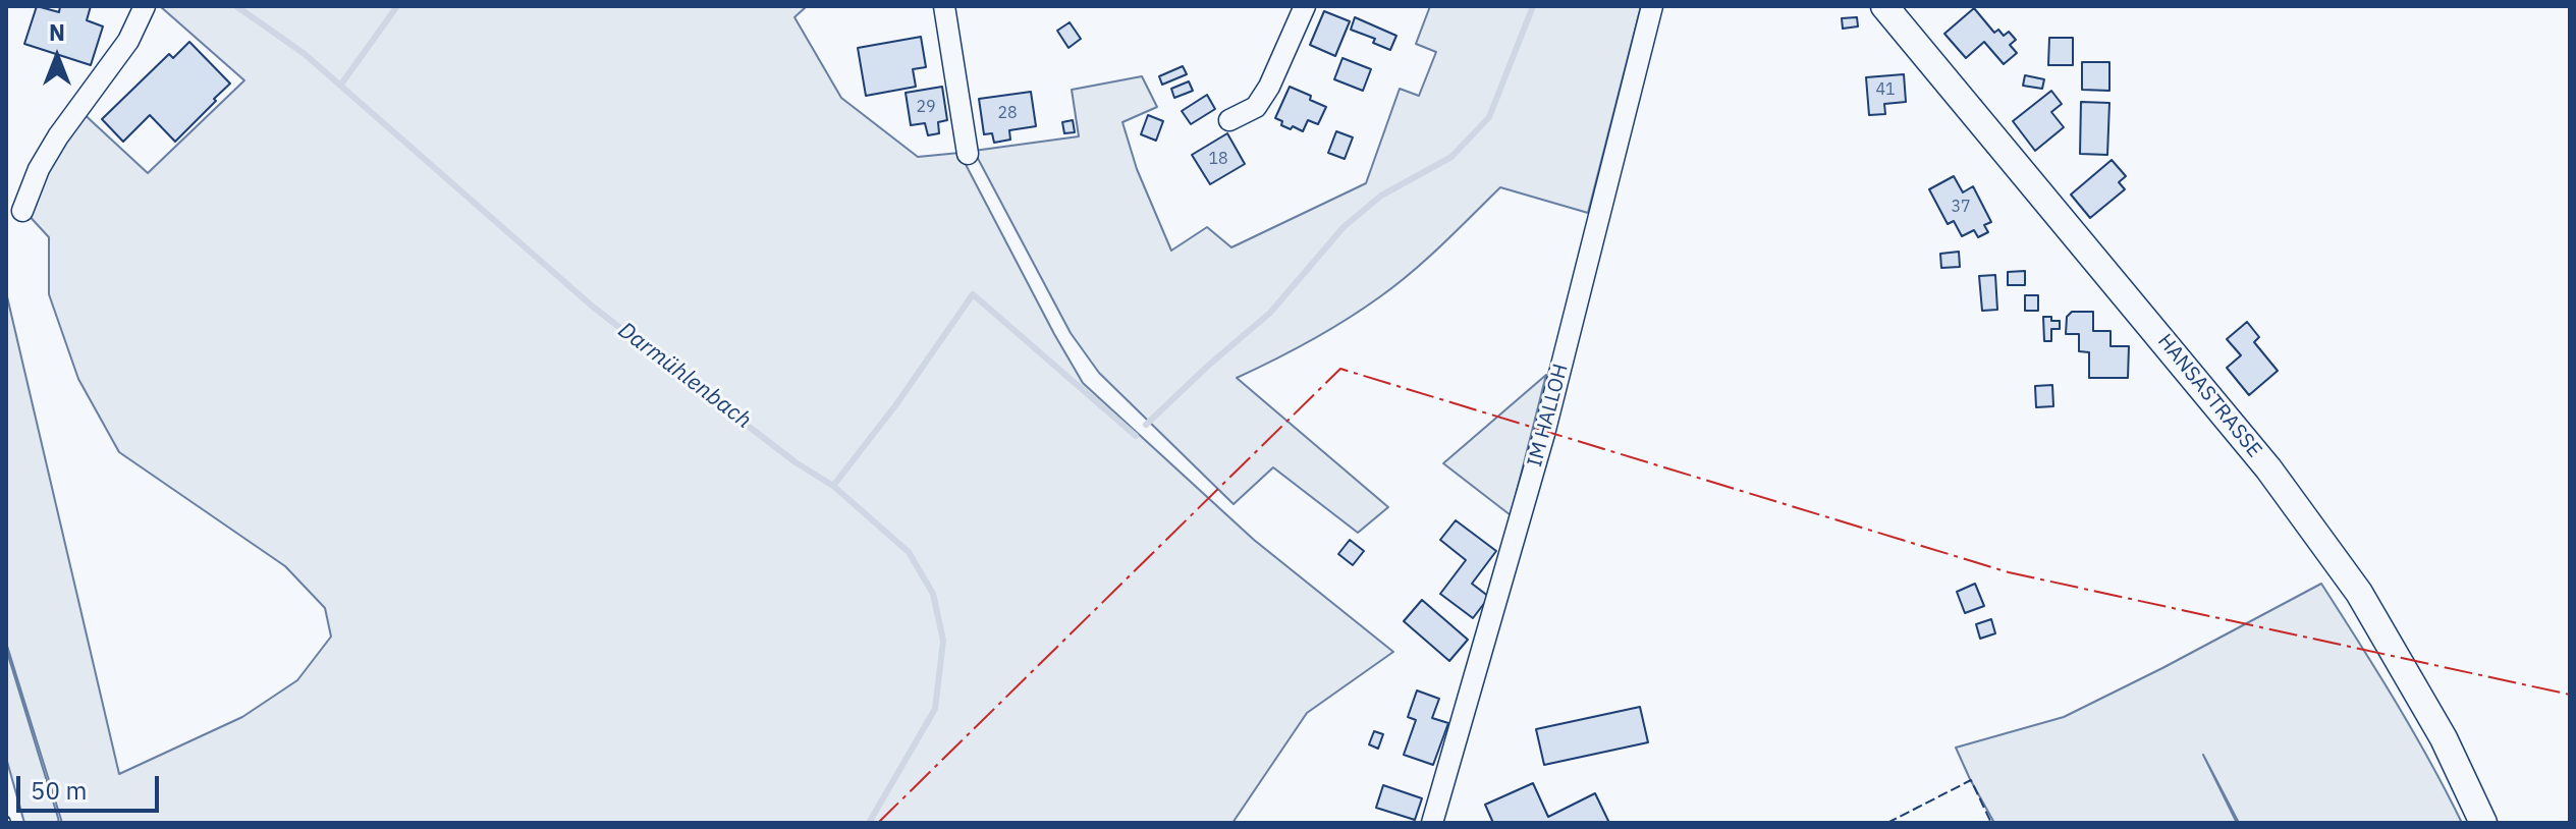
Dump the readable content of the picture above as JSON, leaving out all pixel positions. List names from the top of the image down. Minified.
{"streets":{"main road":["HANSASTRASSE"],"street":["IM HALLOH"]},"water":["Darmühlenbach"],"house_numbers":["41","29","28","18","37"],"scale_bar":"50 m","north":"top"}
